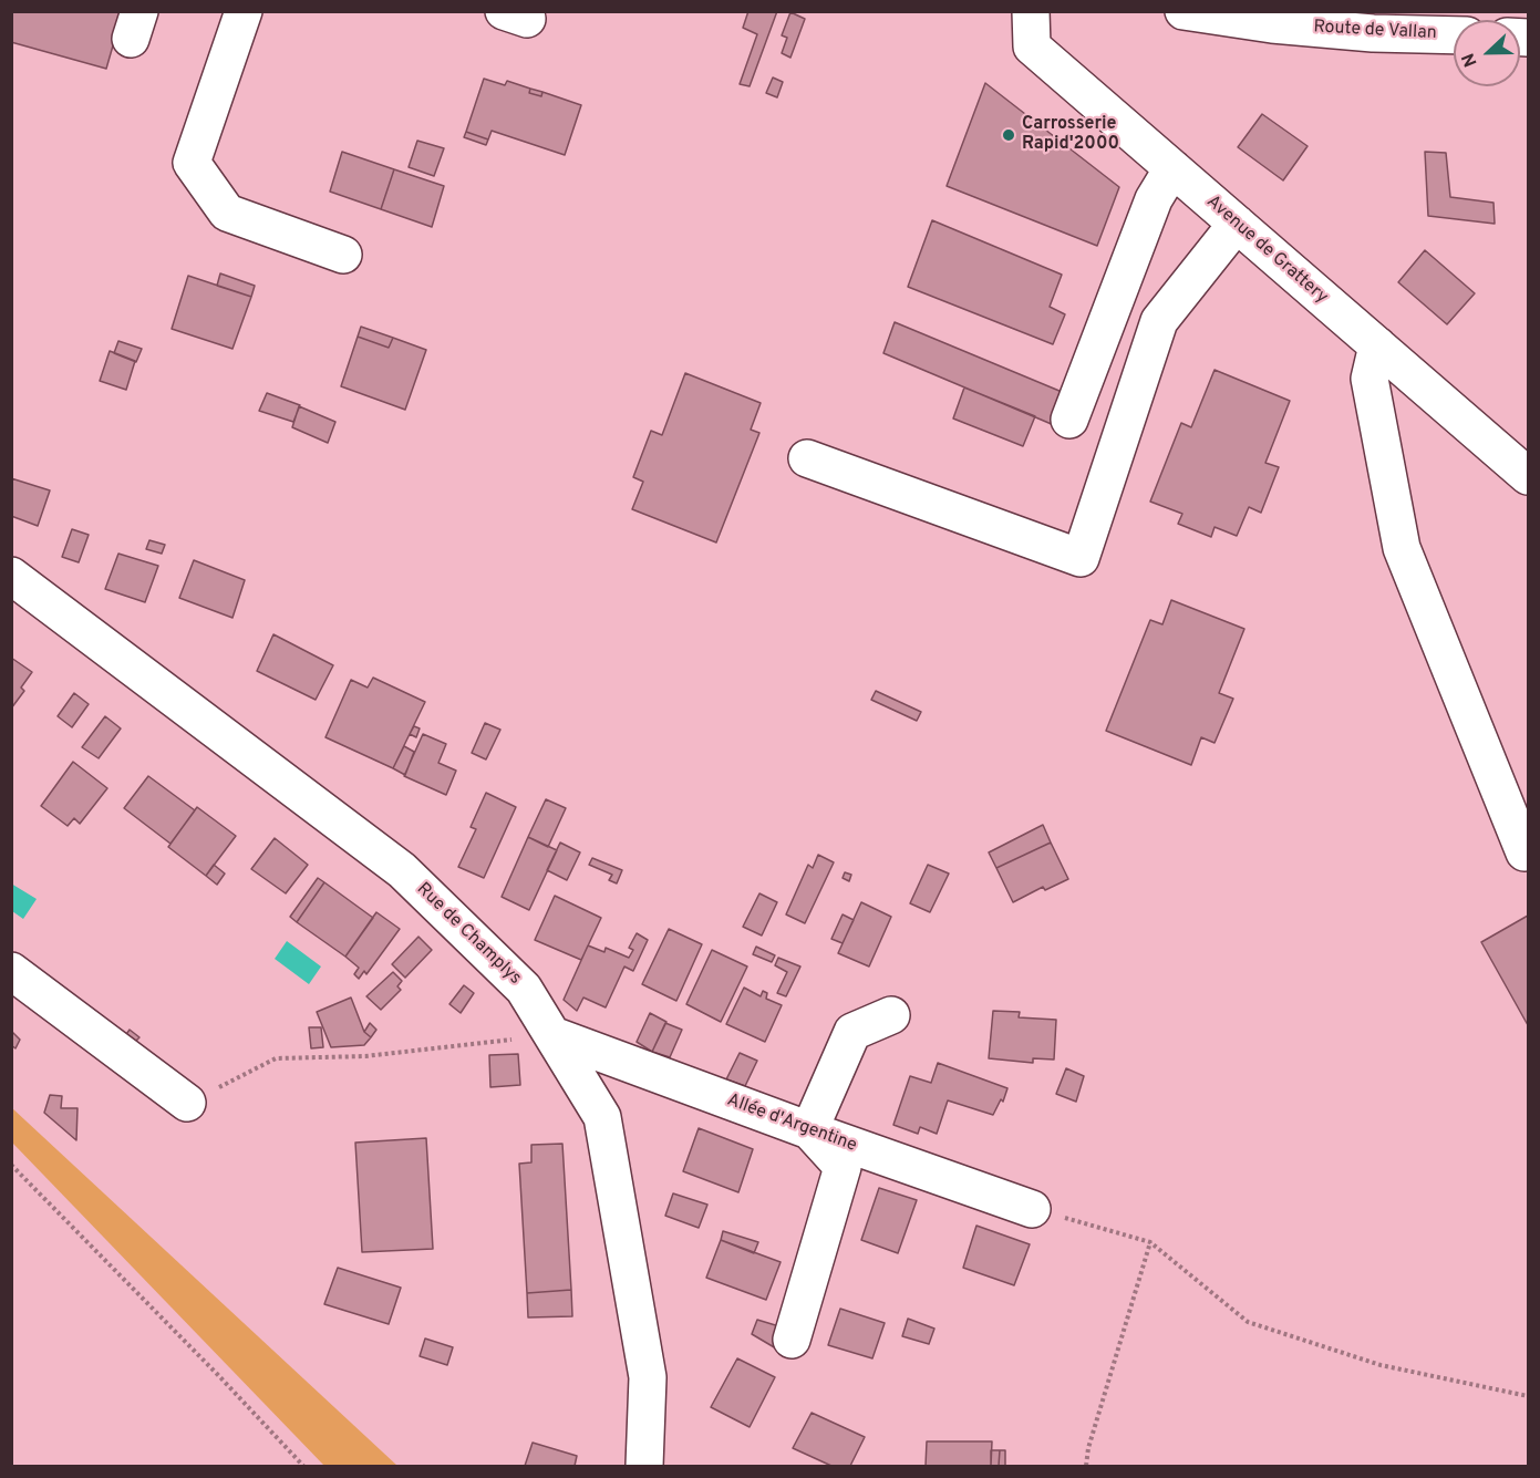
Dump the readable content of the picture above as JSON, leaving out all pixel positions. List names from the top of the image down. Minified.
{"streets":{"street":["Route de Vallan","Avenue de Grattery","Rue de Champlys","Allée d'Argentine"]},"crossings":[["Rue de Champlys","Allée d'Argentine"]],"places":["Carrosserie Rapid'2000"],"north":"left"}
